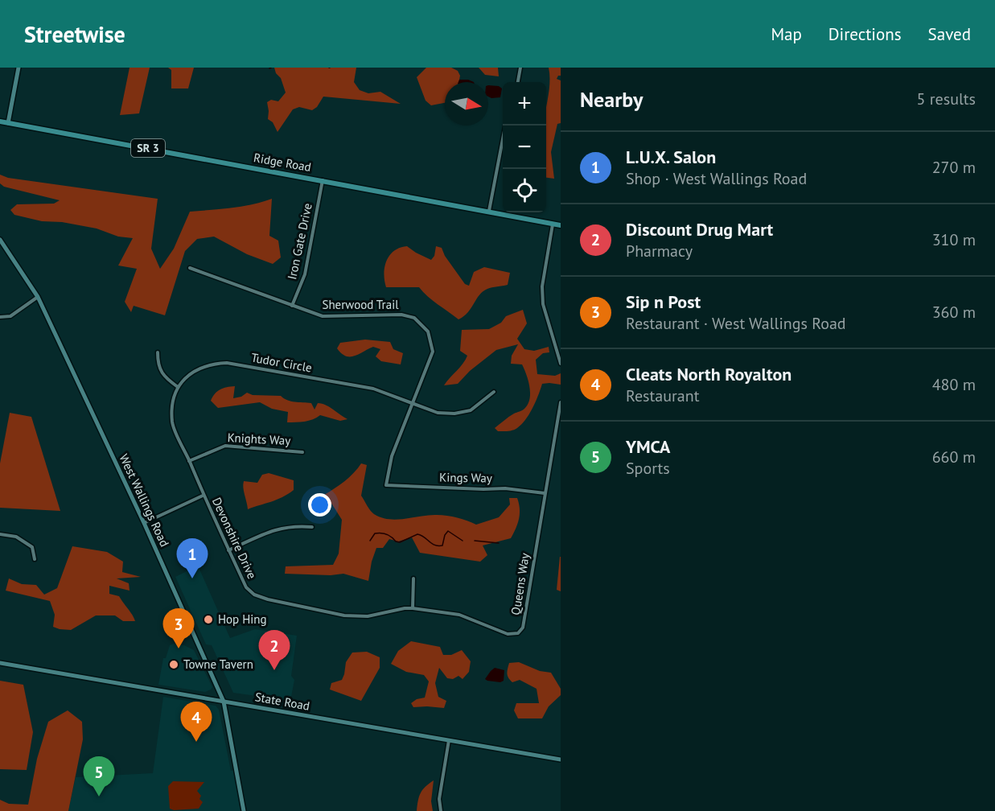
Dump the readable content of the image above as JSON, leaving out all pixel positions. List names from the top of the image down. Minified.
{"streets":{"main road":["SR 3","Ridge Road"],"street":["Iron Gate Drive","Sherwood Trail","Tudor Circle","Knights Way","Kings Way","West Wallings Road","Devonshire Drive","Queens Way","State Road"]},"crossings":[["Ridge Road","Iron Gate Drive"],["Iron Gate Drive","Sherwood Trail"],["Sherwood Trail","Tudor Circle"],["Sherwood Trail","Kings Way"],["Kings Way","Queens Way"],["West Wallings Road","State Road"],["Devonshire Drive","Queens Way"]],"places":["Hop Hing","Towne Tavern"],"north":"right","page":{"header":"Streetwise","nav":["Map","Directions","Saved"],"heading":["Nearby","5 results"],"map_buttons":["+","−"],"list":[{"mark":"1","name":"L.U.X. Salon","note":"Shop · West Wallings Road","value":"270 m"},{"mark":"2","name":"Discount Drug Mart","note":"Pharmacy","value":"310 m"},{"mark":"3","name":"Sip n Post","note":"Restaurant · West Wallings Road","value":"360 m"},{"mark":"4","name":"Cleats North Royalton","note":"Restaurant","value":"480 m"},{"mark":"5","name":"YMCA","note":"Sports","value":"660 m"}],"pins":["1","3","2","4","5"]}}
